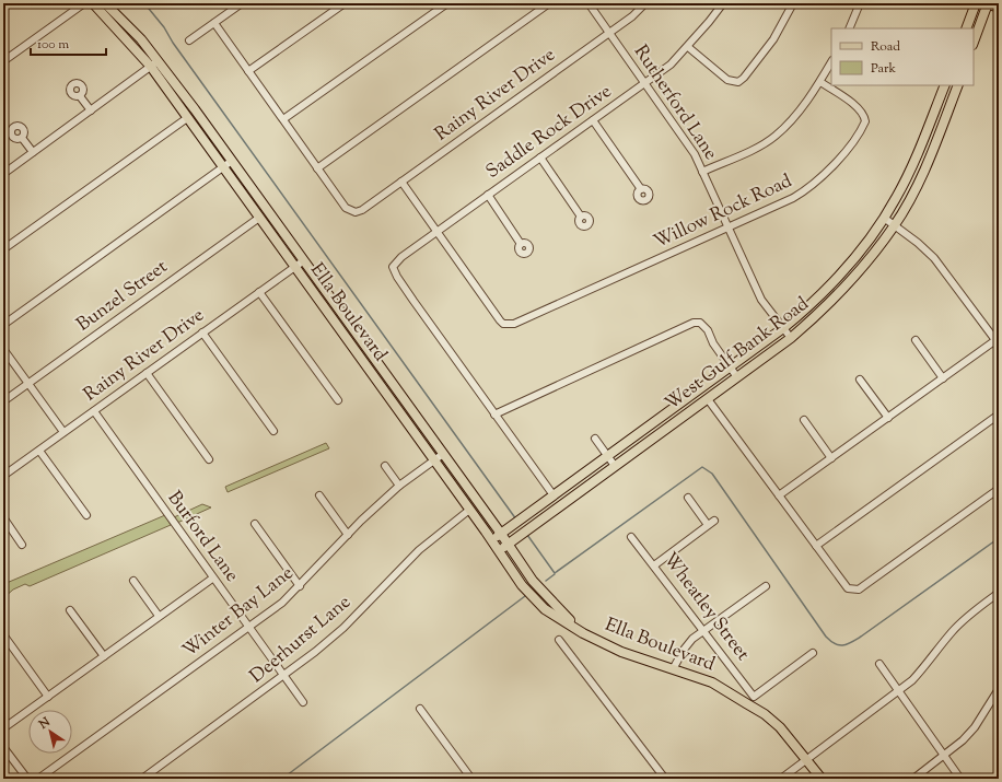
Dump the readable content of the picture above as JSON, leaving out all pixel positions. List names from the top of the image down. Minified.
{"streets":{"main road":["Ella Boulevard","West Gulf Bank Road","Wheatley Street"],"street":["Rainy River Drive","Rutherford Lane","Saddle Rock Drive","Willow Rock Road","Bunzel Street","Burford Lane","Winter Bay Lane","Deerhurst Lane"]},"crossings":[["Rainy River Drive","Rutherford Lane"],["Rainy River Drive","Ella Boulevard"],["Rainy River Drive","Burford Lane"],["Rutherford Lane","Saddle Rock Drive"],["Rutherford Lane","Willow Rock Road"],["Rutherford Lane","West Gulf Bank Road"],["Saddle Rock Drive","Willow Rock Road"],["Bunzel Street","Ella Boulevard"],["Ella Boulevard","West Gulf Bank Road"],["Ella Boulevard","Wheatley Street"],["Ella Boulevard","Winter Bay Lane"],["Ella Boulevard","Deerhurst Lane"],["Burford Lane","Winter Bay Lane"],["Burford Lane","Deerhurst Lane"]],"legend":["Road","Park"],"scale_bar":"100 m","north":"top left"}
